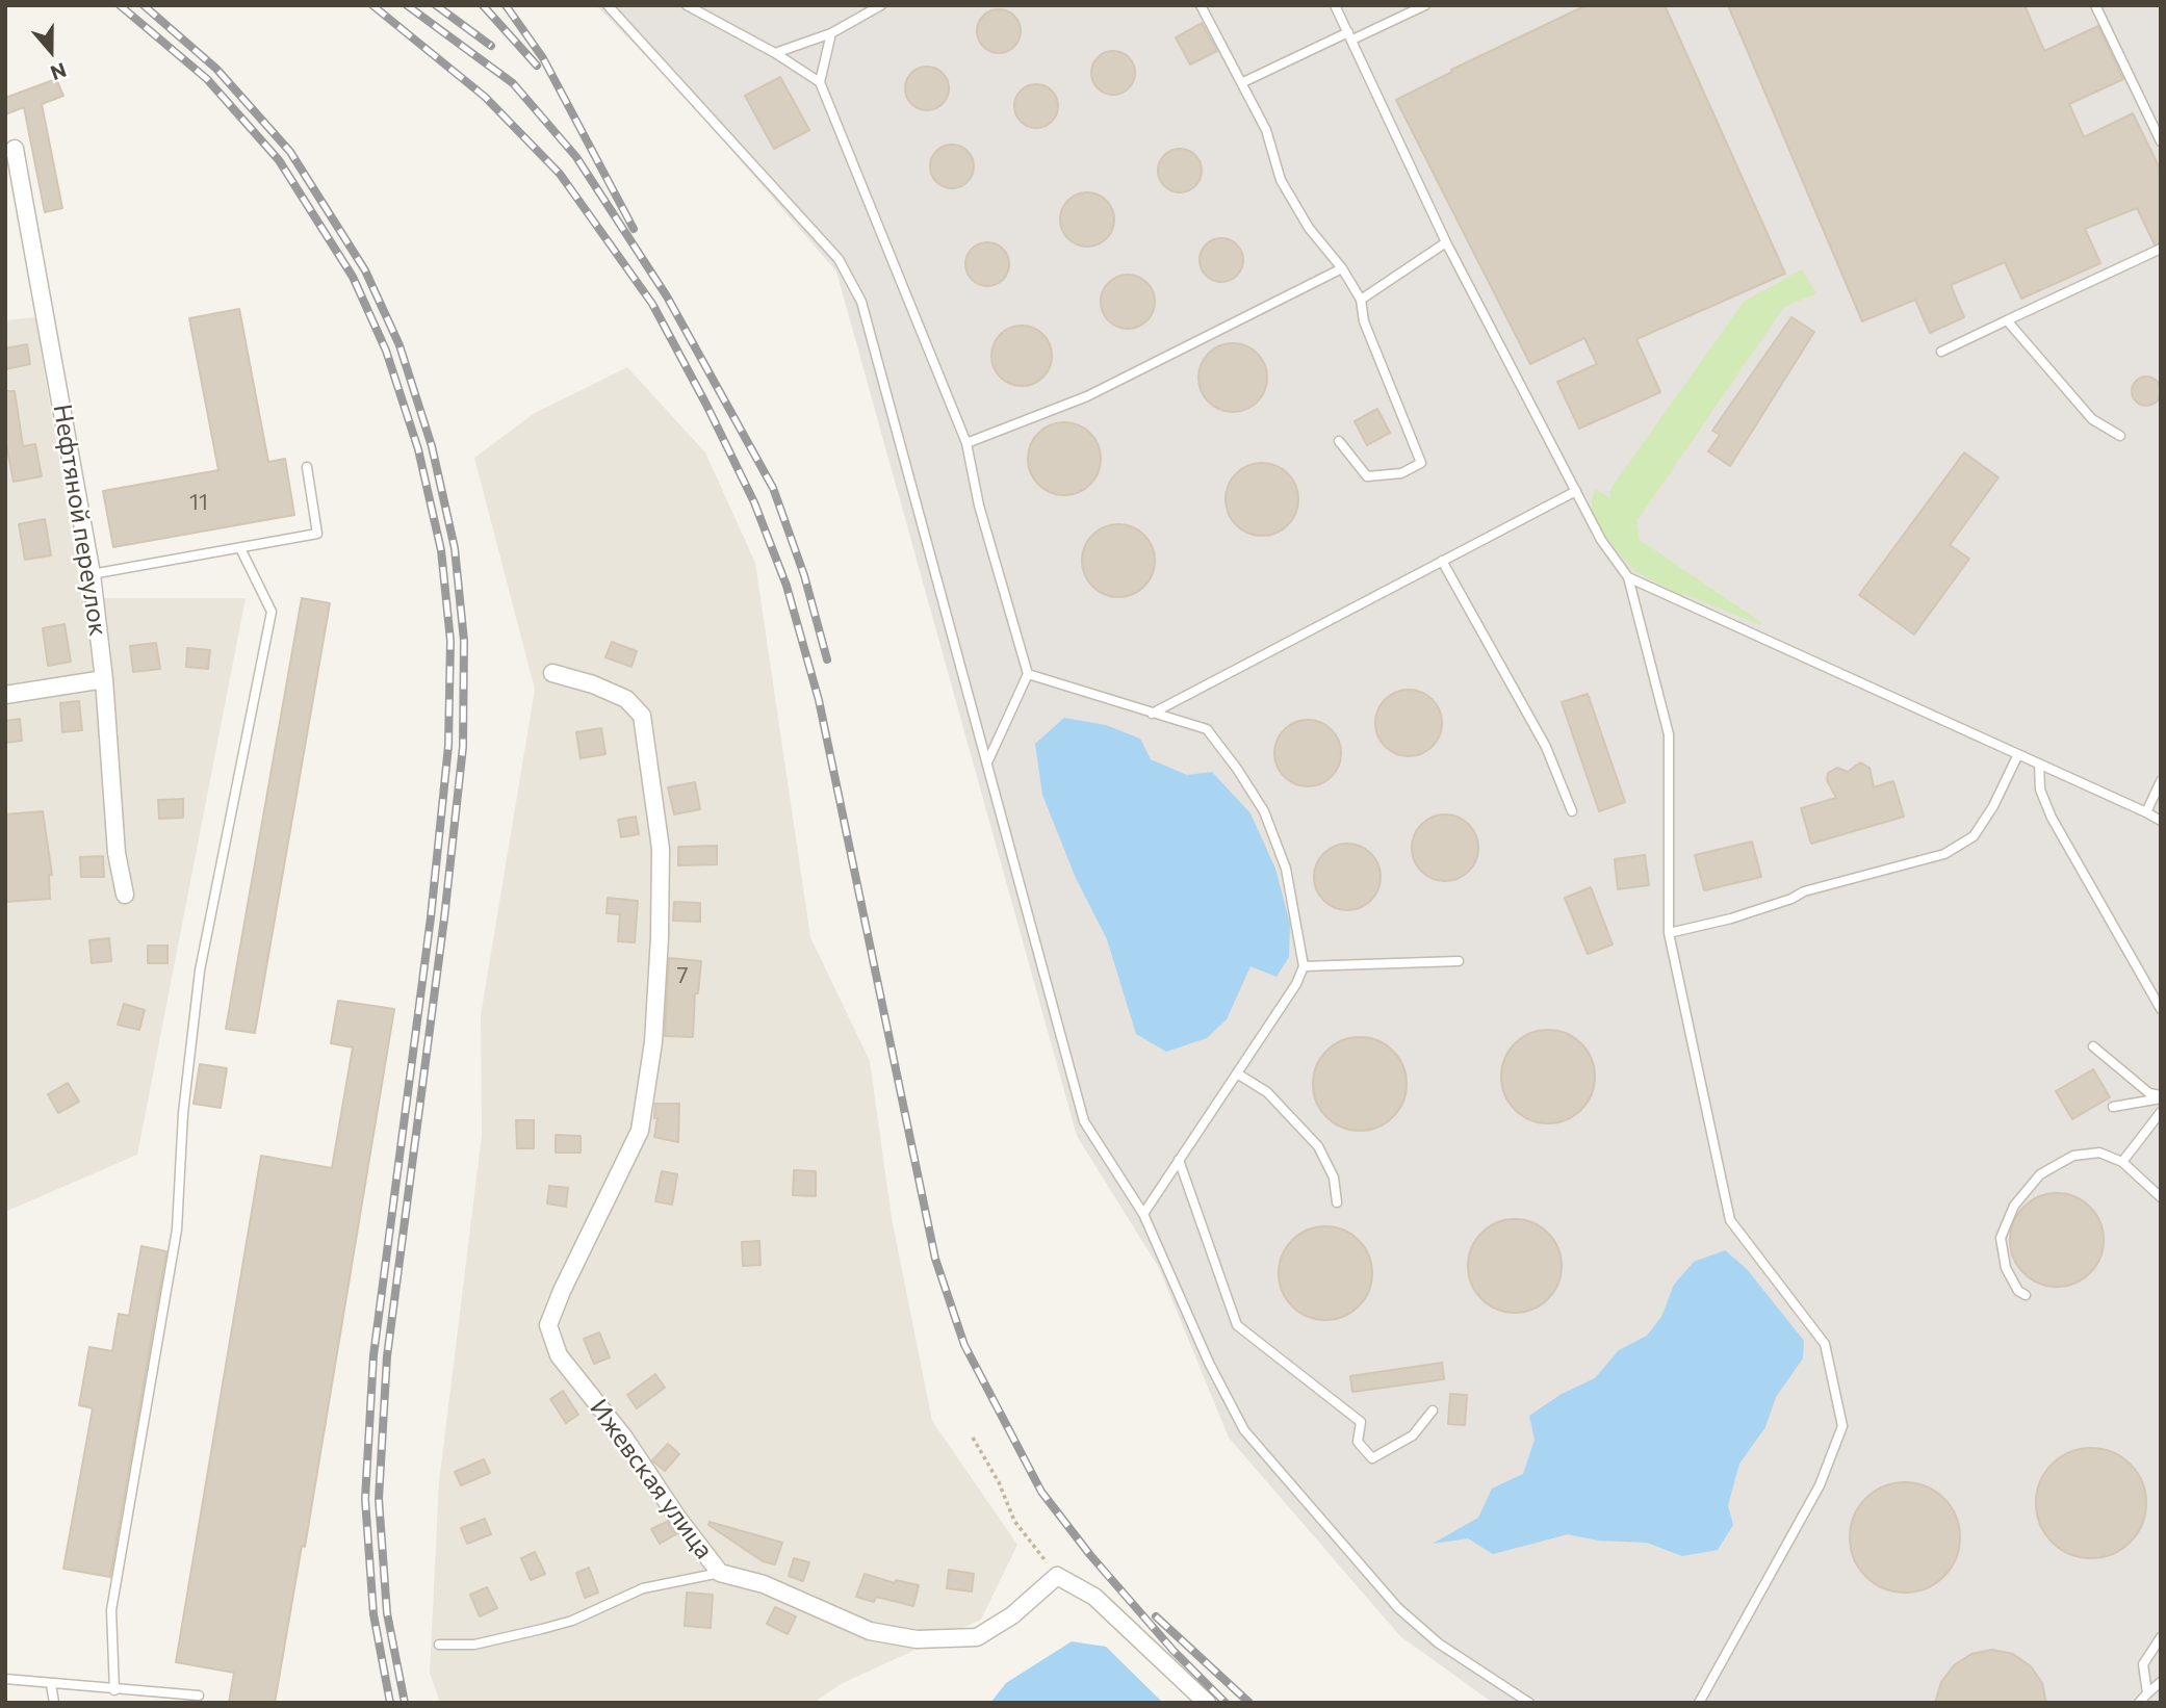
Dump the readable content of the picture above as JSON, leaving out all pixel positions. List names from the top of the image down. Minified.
{"streets":{"street":["Нефтяной переулок","Ижевская улица"]},"house_numbers":["11","7"],"north":"bottom"}
